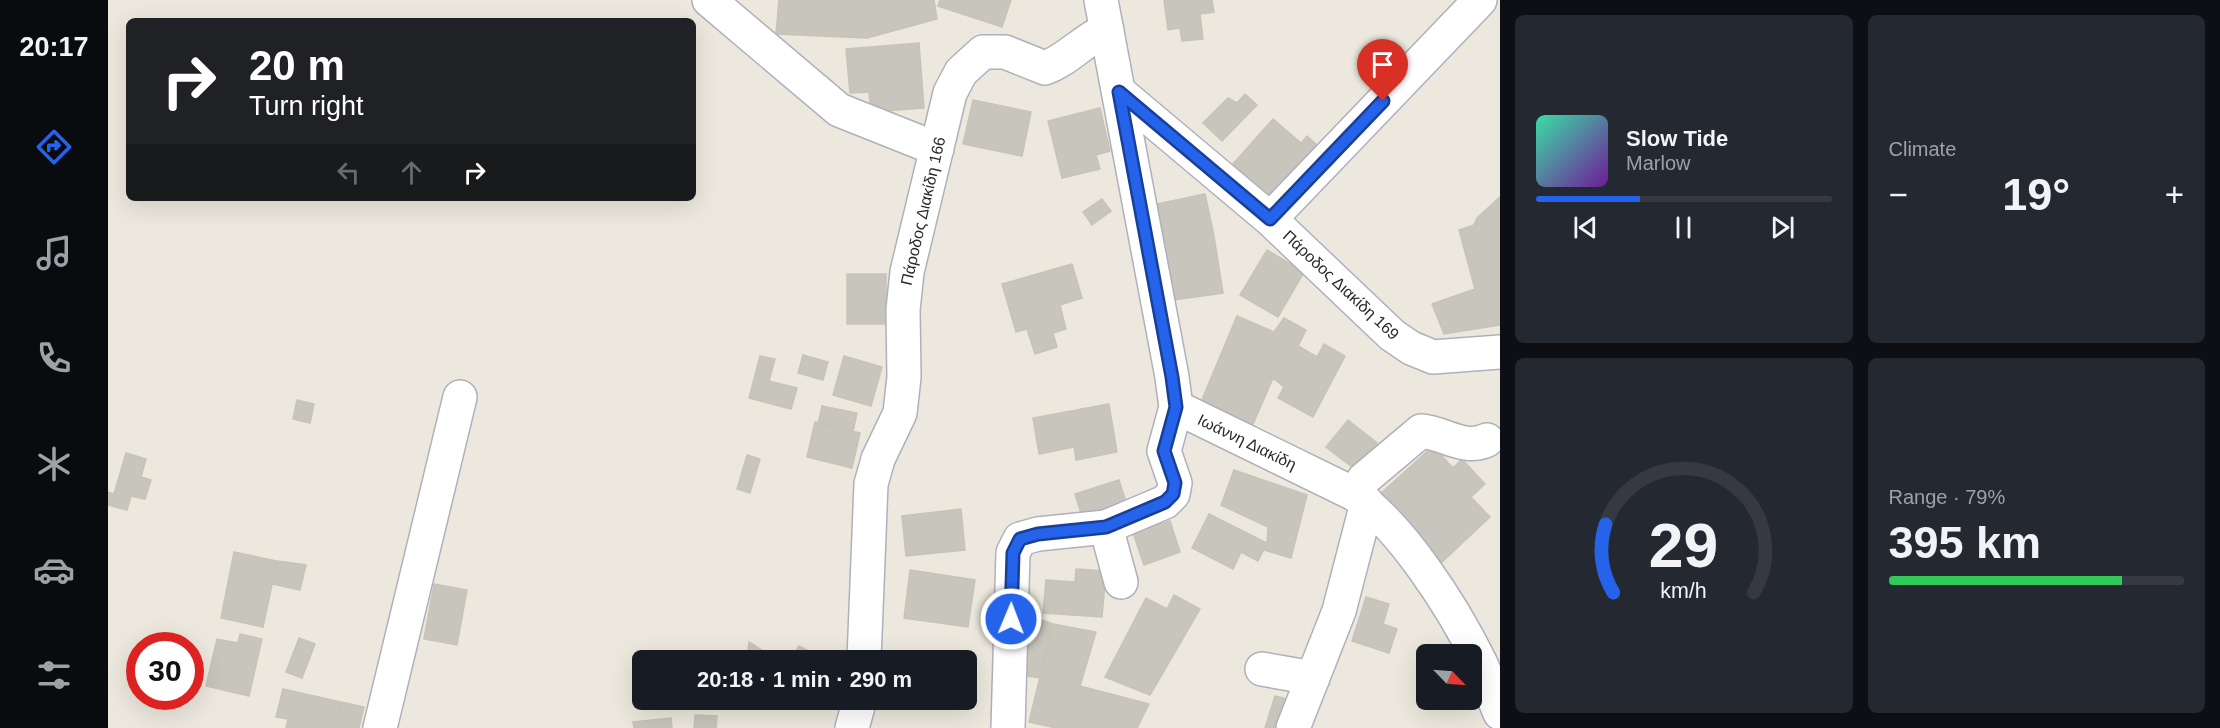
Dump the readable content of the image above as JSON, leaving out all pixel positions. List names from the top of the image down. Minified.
{"streets":{"street":["Πάροδος Διακίδη 166","Πάροδος Διακίδη 169","Ιωάννη Διακίδη"]},"north":"bottom right","page":{"tabs":"20:17","tile":["Climate",["Range · 79%","395 km"]],"turn":["20 m","Turn right"],"song":["Slow Tide","Marlow"],"heat":["−","19°","+"],"limit":"30","trip":"20:18 · 1 min · 290 m","gauge":["29","km/h"]}}
